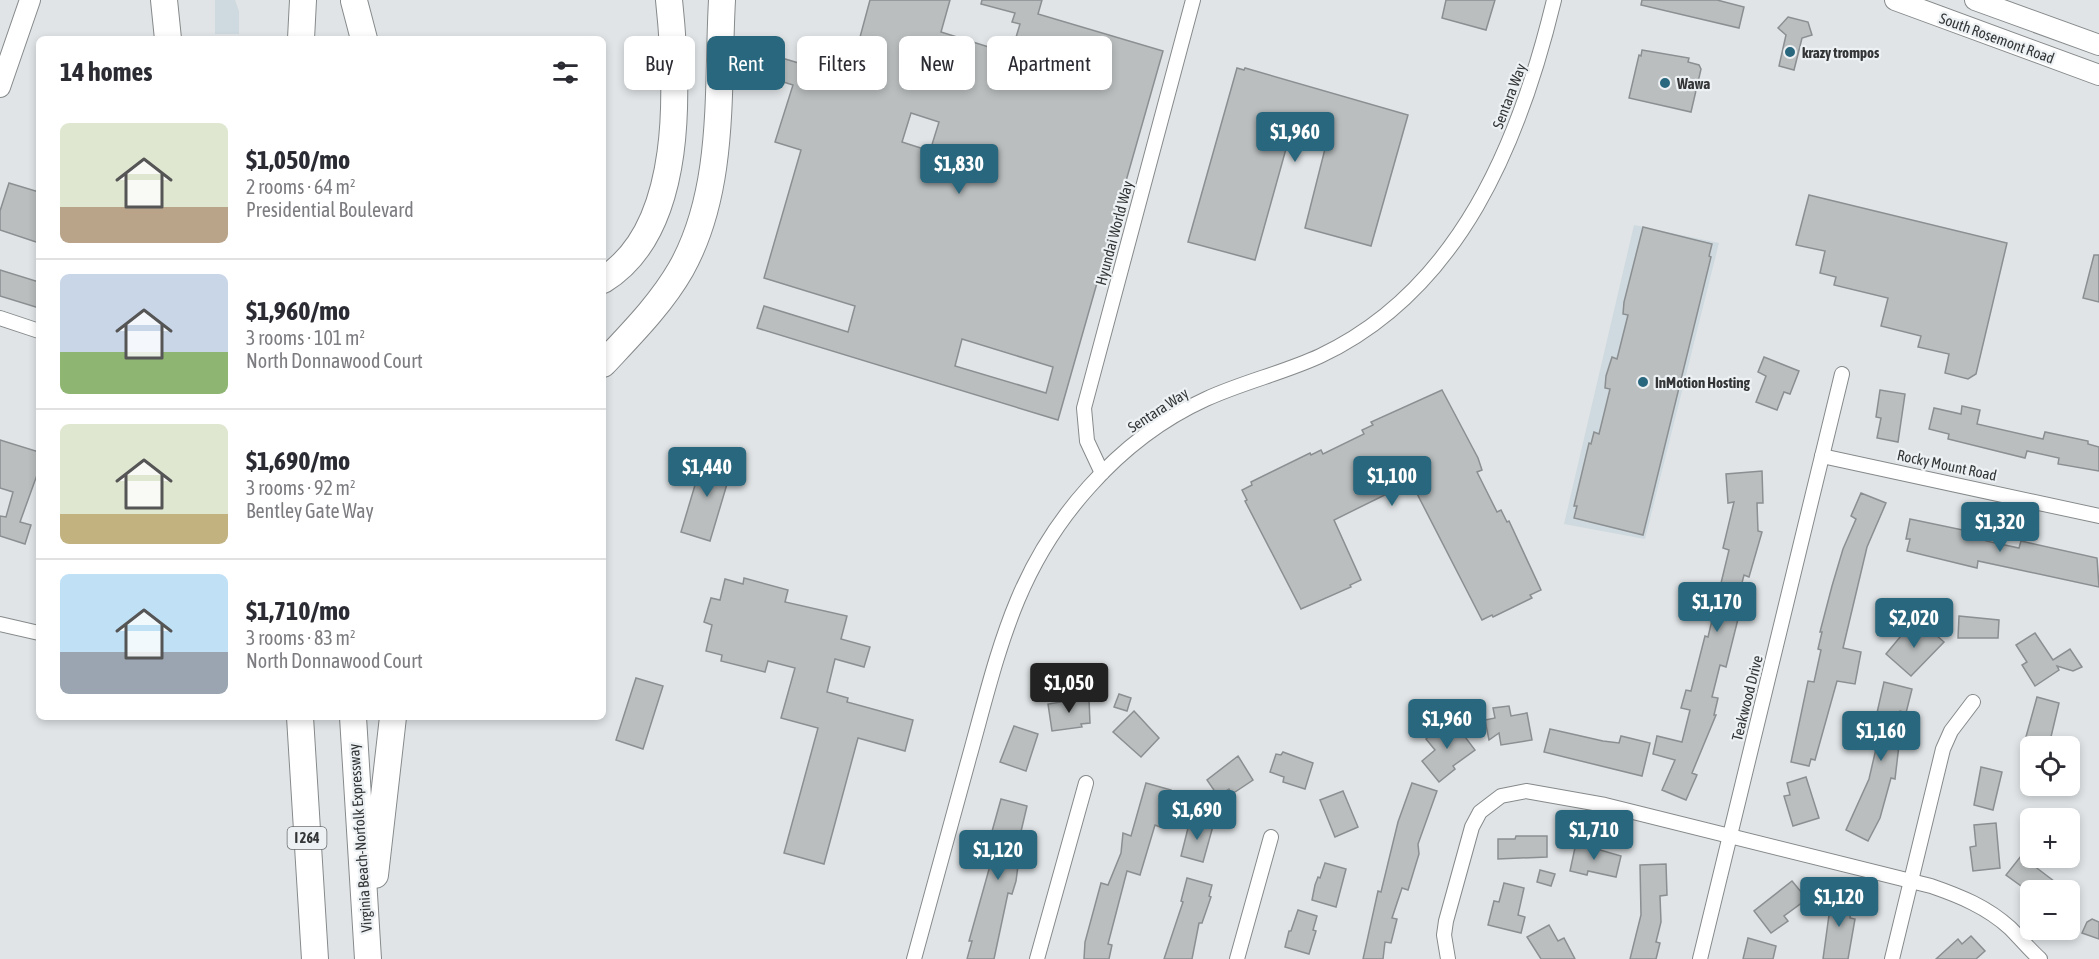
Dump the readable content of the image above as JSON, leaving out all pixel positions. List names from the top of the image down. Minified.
{"streets":{"highway":["I 264","Virginia Beach-Norfolk Expressway"],"main road":["South Rosemont Road"],"street":["Sentara Way","Hyundai World Way","Rocky Mount Road","Teakwood Drive"]},"crossings":[["Sentara Way","Hyundai World Way"],["Rocky Mount Road","Teakwood Drive"]],"places":["krazy trompos","Wawa","InMotion Hosting"],"page":{"chip":["Buy","Rent","Filters","New","Apartment"],"heading":"14 homes","list":[{"name":"$1,050/mo","note":"2 rooms · 64 m² · Presidential Boulevard"},{"name":"$1,960/mo","note":"3 rooms · 101 m² · North Donnawood Court"},{"name":"$1,690/mo","note":"3 rooms · 92 m² · Bentley Gate Way"},{"name":"$1,710/mo","note":"3 rooms · 83 m² · North Donnawood Court"}],"price":["$1,960","$1,830","$1,440","$1,100","$1,320","$1,170","$2,020","$1,050","$1,960","$1,160","$1,690","$1,710","$1,120","$1,120"],"map_buttons":["+","−"]}}
